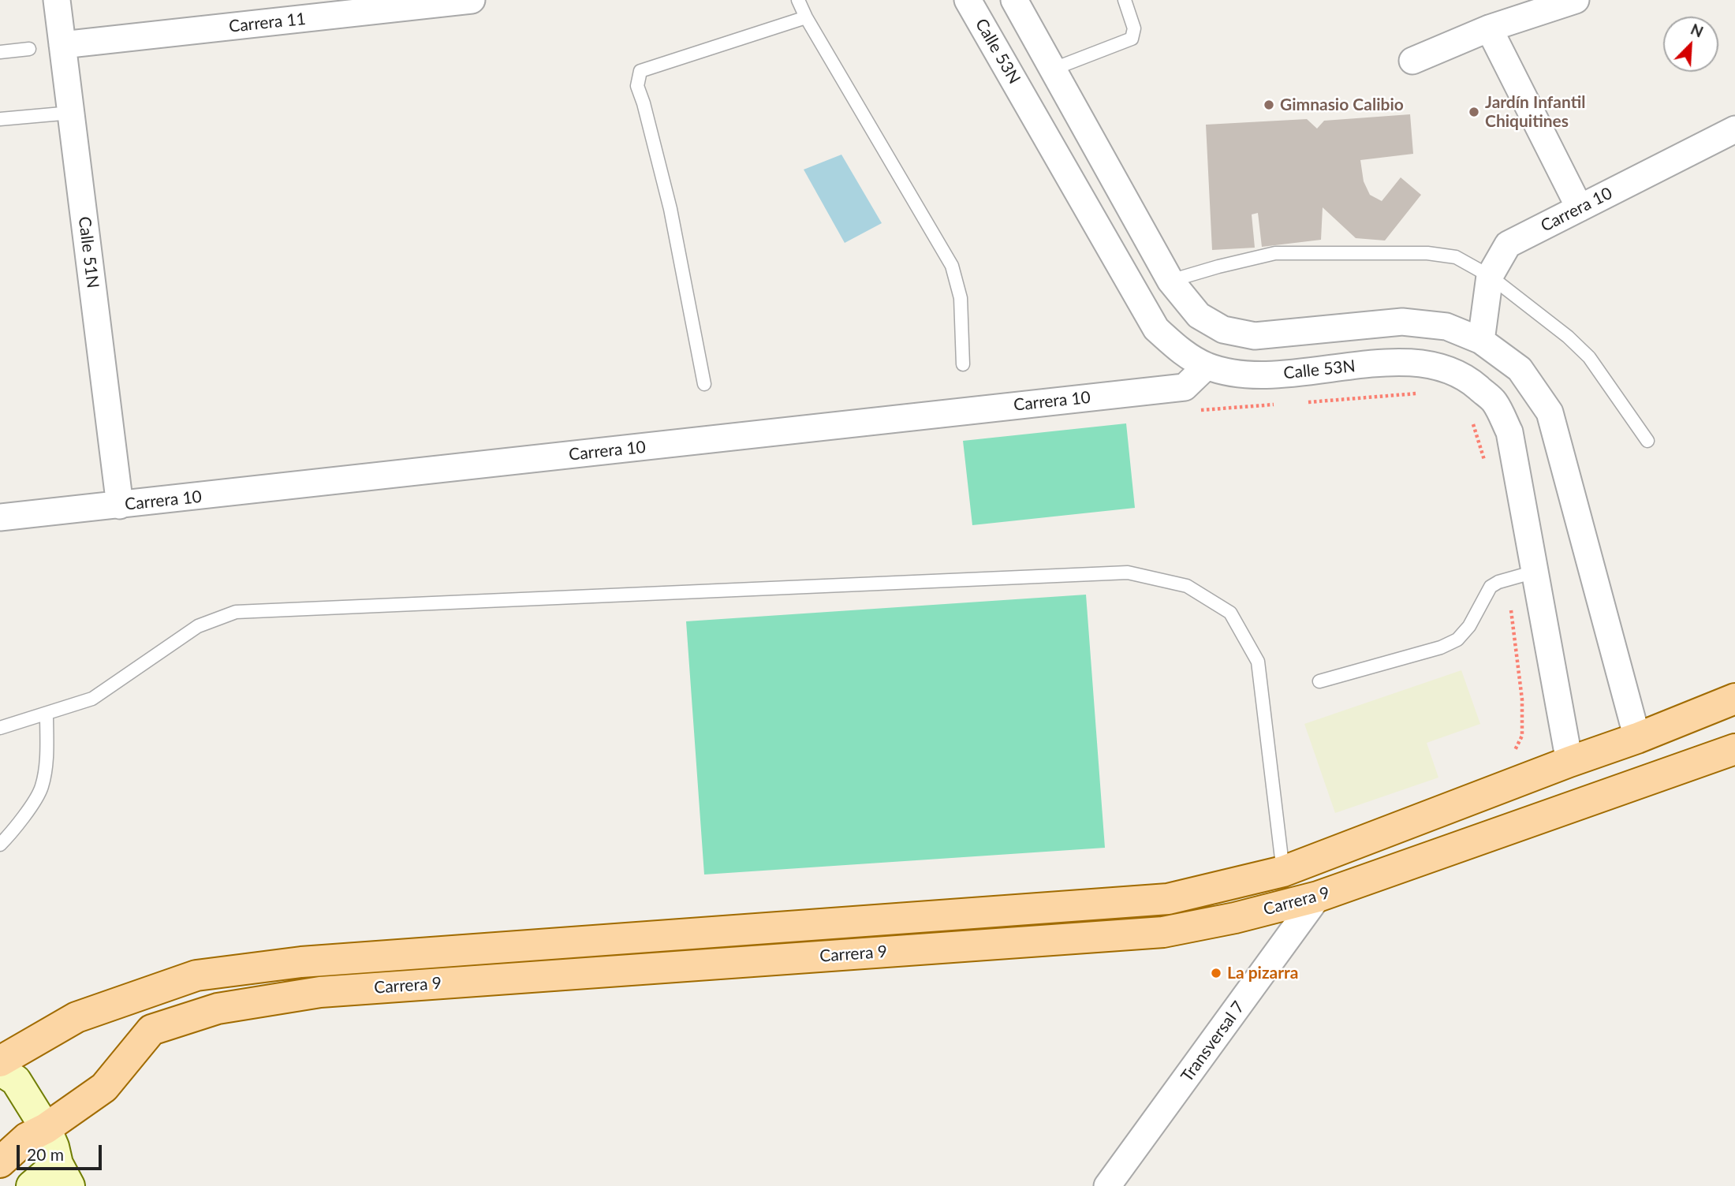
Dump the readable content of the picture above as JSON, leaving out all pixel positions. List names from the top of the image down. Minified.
{"streets":{"main road":["Carrera 9"],"street":["Carrera 11","Calle 53N","Carrera 10","Calle 51N","Transversal 7"]},"crossings":[["Carrera 11","Calle 51N"],["Calle 53N","Carrera 10"],["Calle 53N","Carrera 9"],["Carrera 10","Calle 51N"],["Carrera 9","Transversal 7"]],"places":["Gimnasio Calibio","Jardín Infantil Chiquitines","La pizarra"],"scale_bar":"20 m","north":"top right"}
